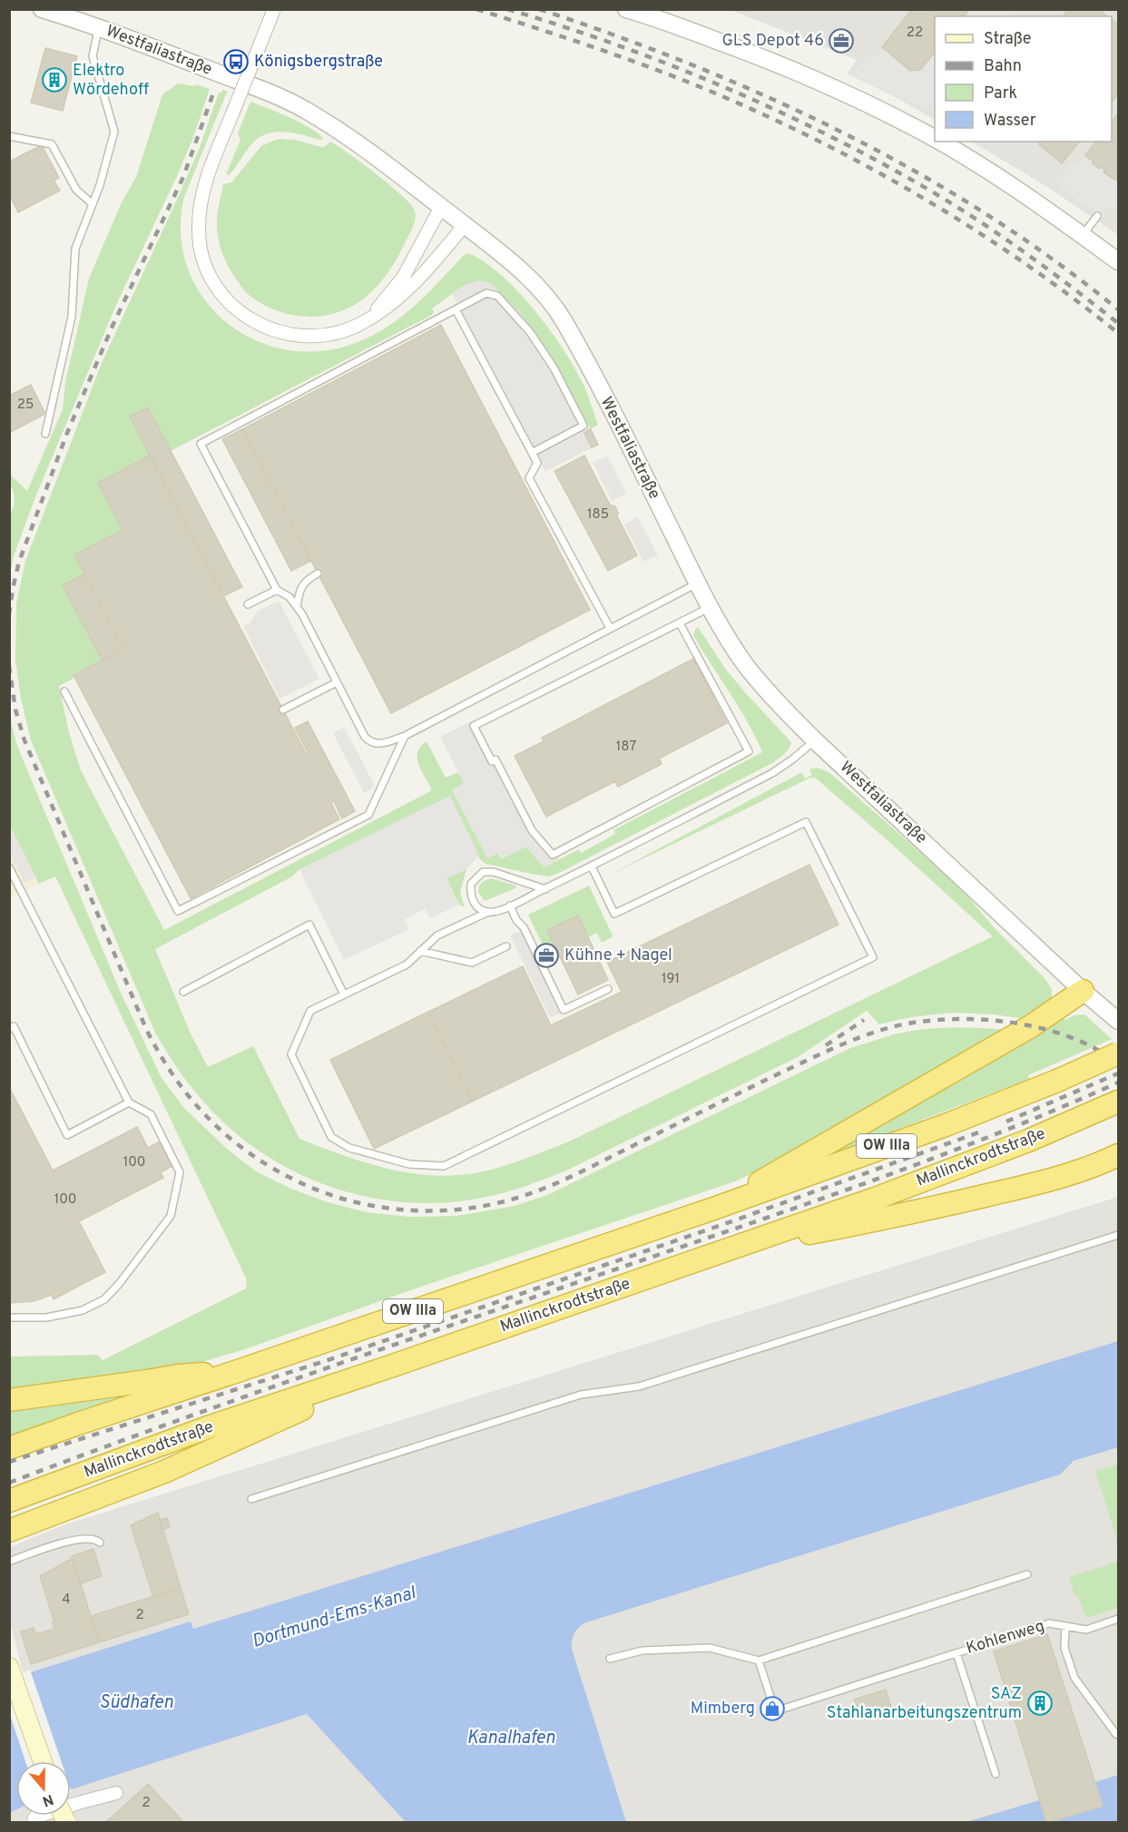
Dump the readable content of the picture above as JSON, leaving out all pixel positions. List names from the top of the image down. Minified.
{"streets":{"highway":["OW IIIa","Mallinckrodtstraße"],"street":["Westfaliastraße"],"lane":["Kohlenweg"]},"water":["Dortmund-Ems-Kanal","Südhafen","Kanalhafen"],"places":{"office":["GLS Depot 46","Kühne + Nagel"],"bus stop":["Königsbergstraße"],"building":["Elektro Wördehoff","SAZ Stahlanarbeitungszentrum"],"shop":["Mimberg"]},"house_numbers":["22","25","185","187","191","100","100","4","2","2"],"legend":["Straße","Bahn","Park","Wasser"],"north":"bottom"}
